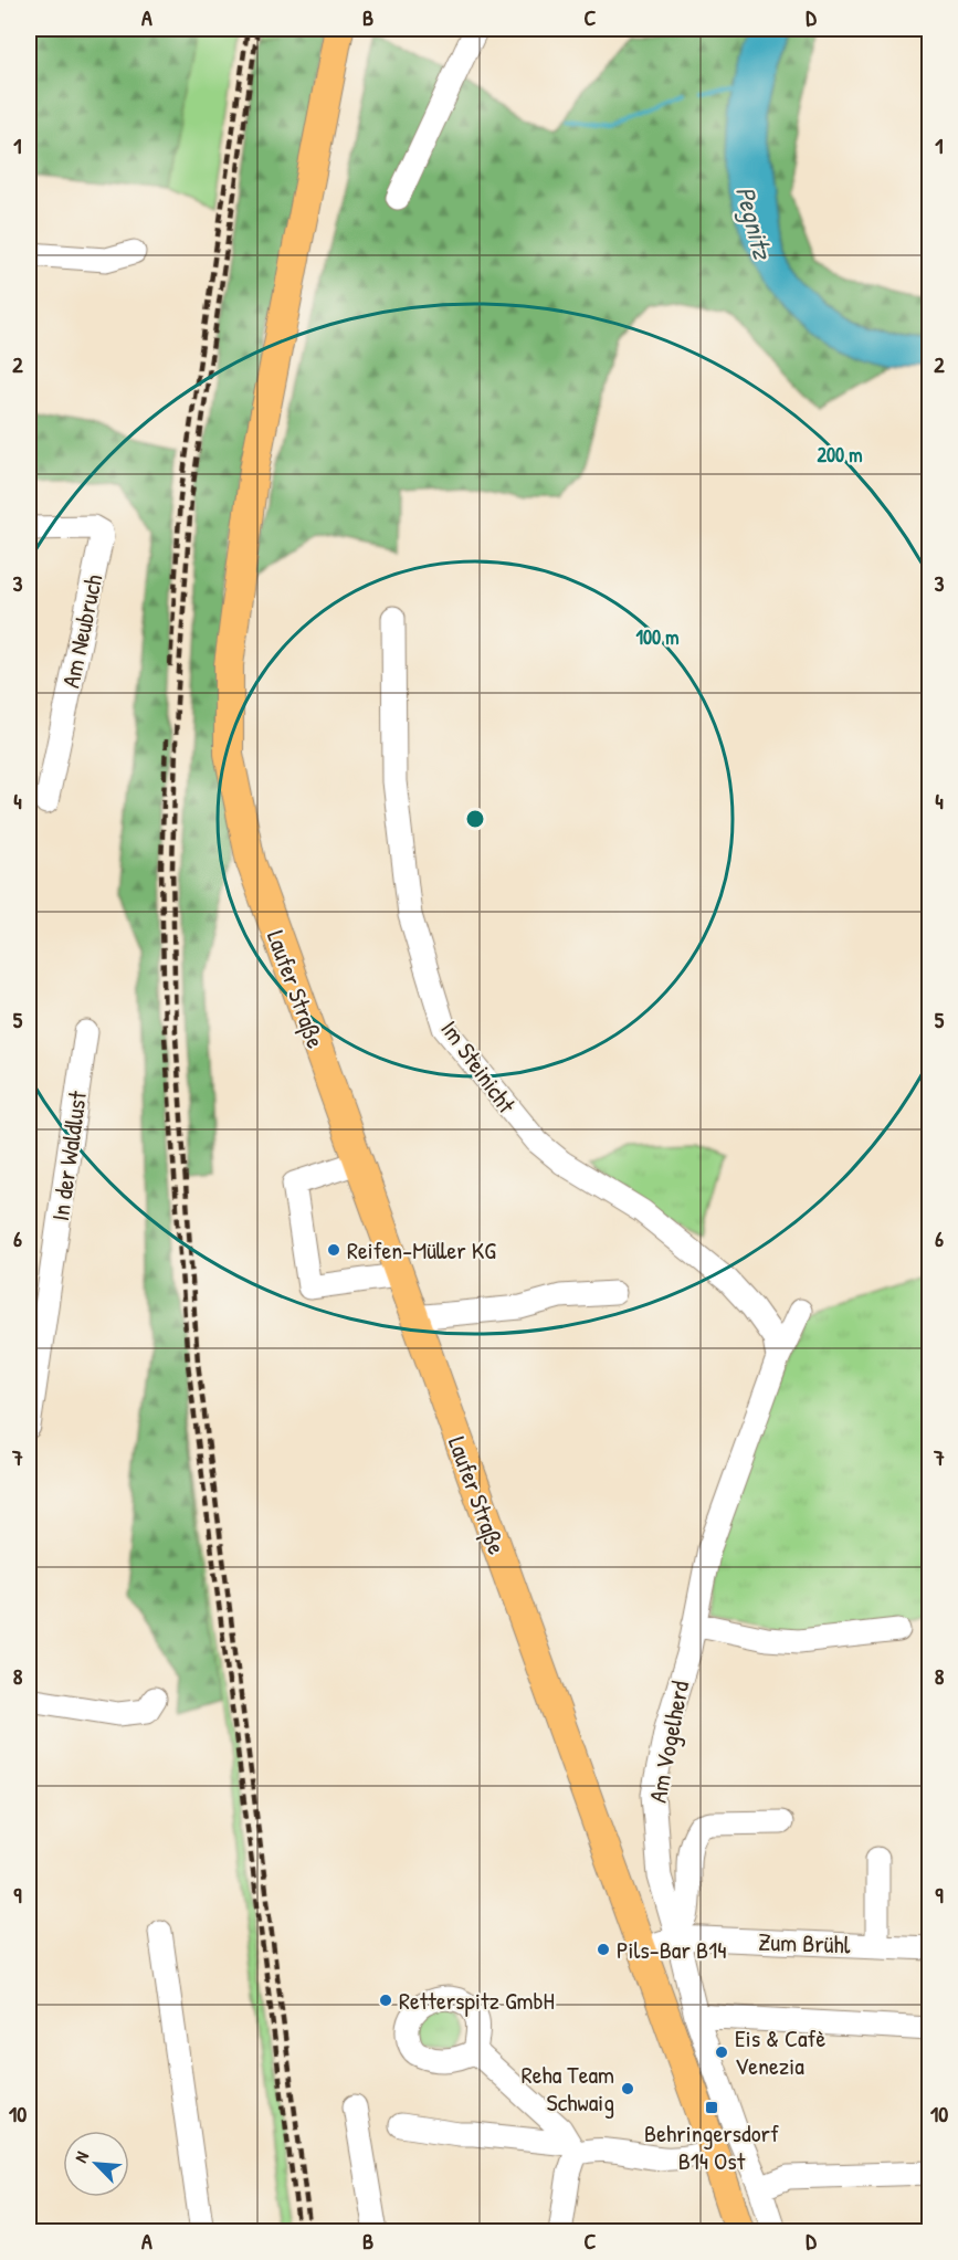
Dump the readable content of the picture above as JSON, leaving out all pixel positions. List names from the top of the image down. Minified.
{"streets":{"main road":["Laufer Straße"],"street":["Am Neubruch","Im Steinicht","In der Waldlust","Am Vogelherd","Zum Brühl"]},"crossings":[["Laufer Straße","Am Vogelherd"],["Laufer Straße","Zum Brühl"],["Im Steinicht","Am Vogelherd"],["Am Vogelherd","Zum Brühl"]],"water":["Pegnitz"],"places":{"other":["Reifen-Müller KG","Pils-Bar B14","Retterspitz GmbH","Eis & Cafè Venezia","Reha Team Schwaig"],"transit":["Behringersdorf B14 Ost"]},"north":"top left","grid":{"columns":["A","B","C","D"],"rows":["1","2","3","4","5","6","7","8","9","10"]},"rings":["200 m","100 m"]}
